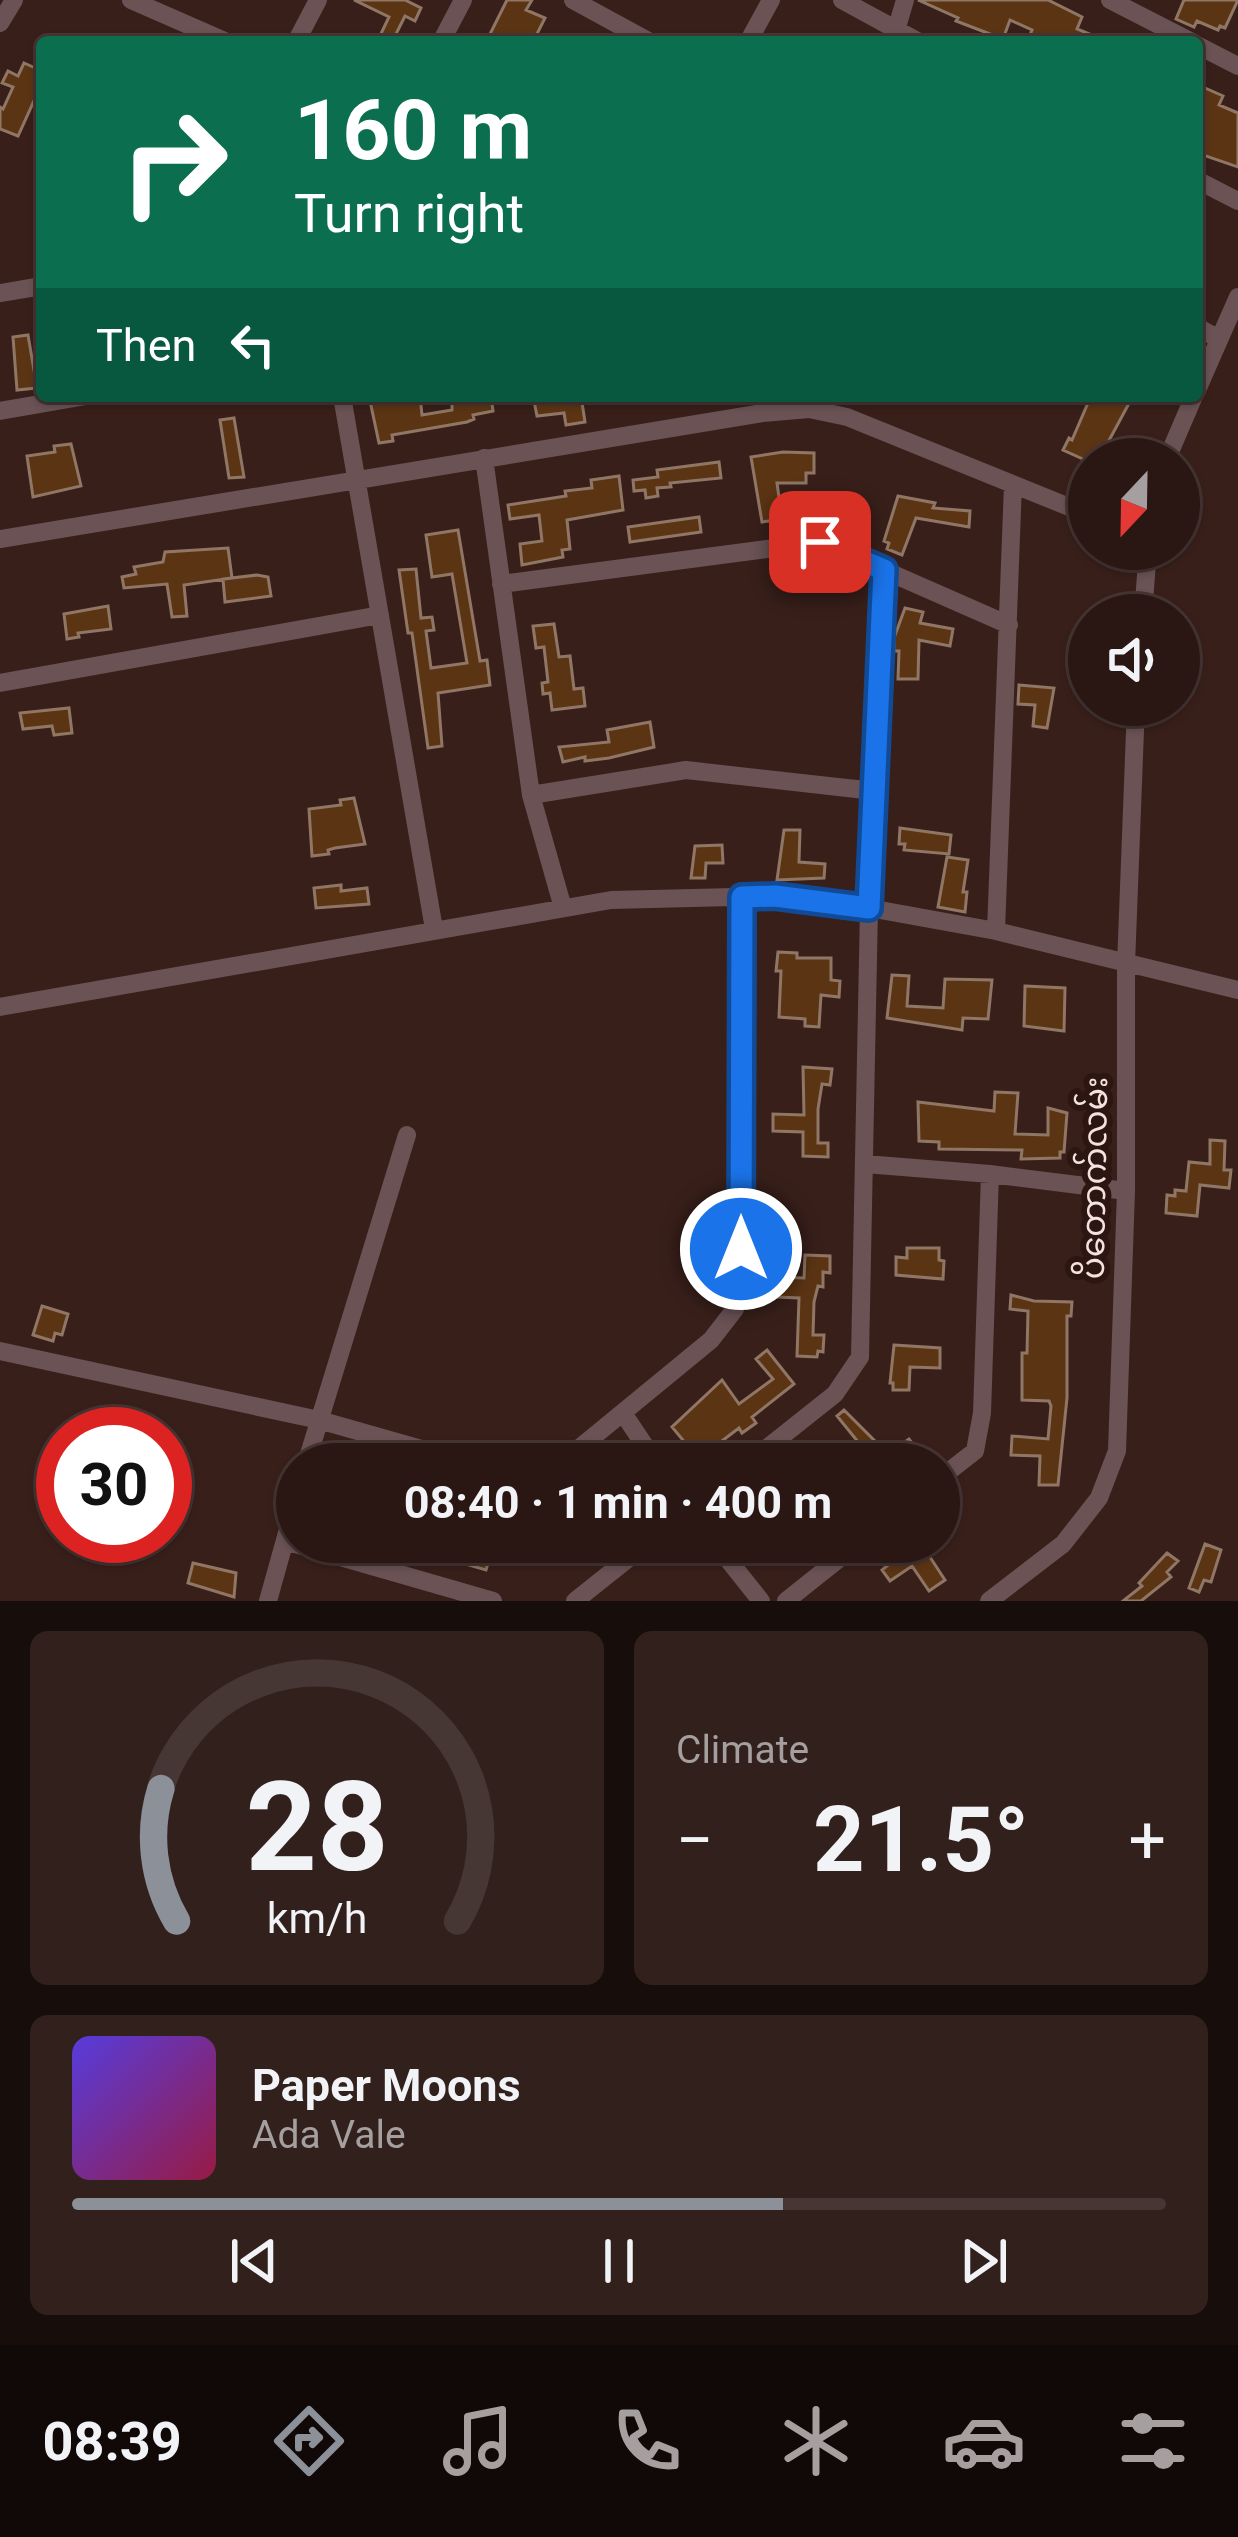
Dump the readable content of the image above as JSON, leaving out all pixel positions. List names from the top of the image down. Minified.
{"streets":{"street":["ပိတောက်လမ်း"]},"north":"bottom","page":{"turn":["160 m","Turn right"],"then":"Then","limit":"30","trip":"08:40 · 1 min · 400 m","tile":"Climate","heat":["−","21.5°","+"],"song":["Paper Moons","Ada Vale"],"tabs":"08:39","gauge":["28","km/h"]}}
